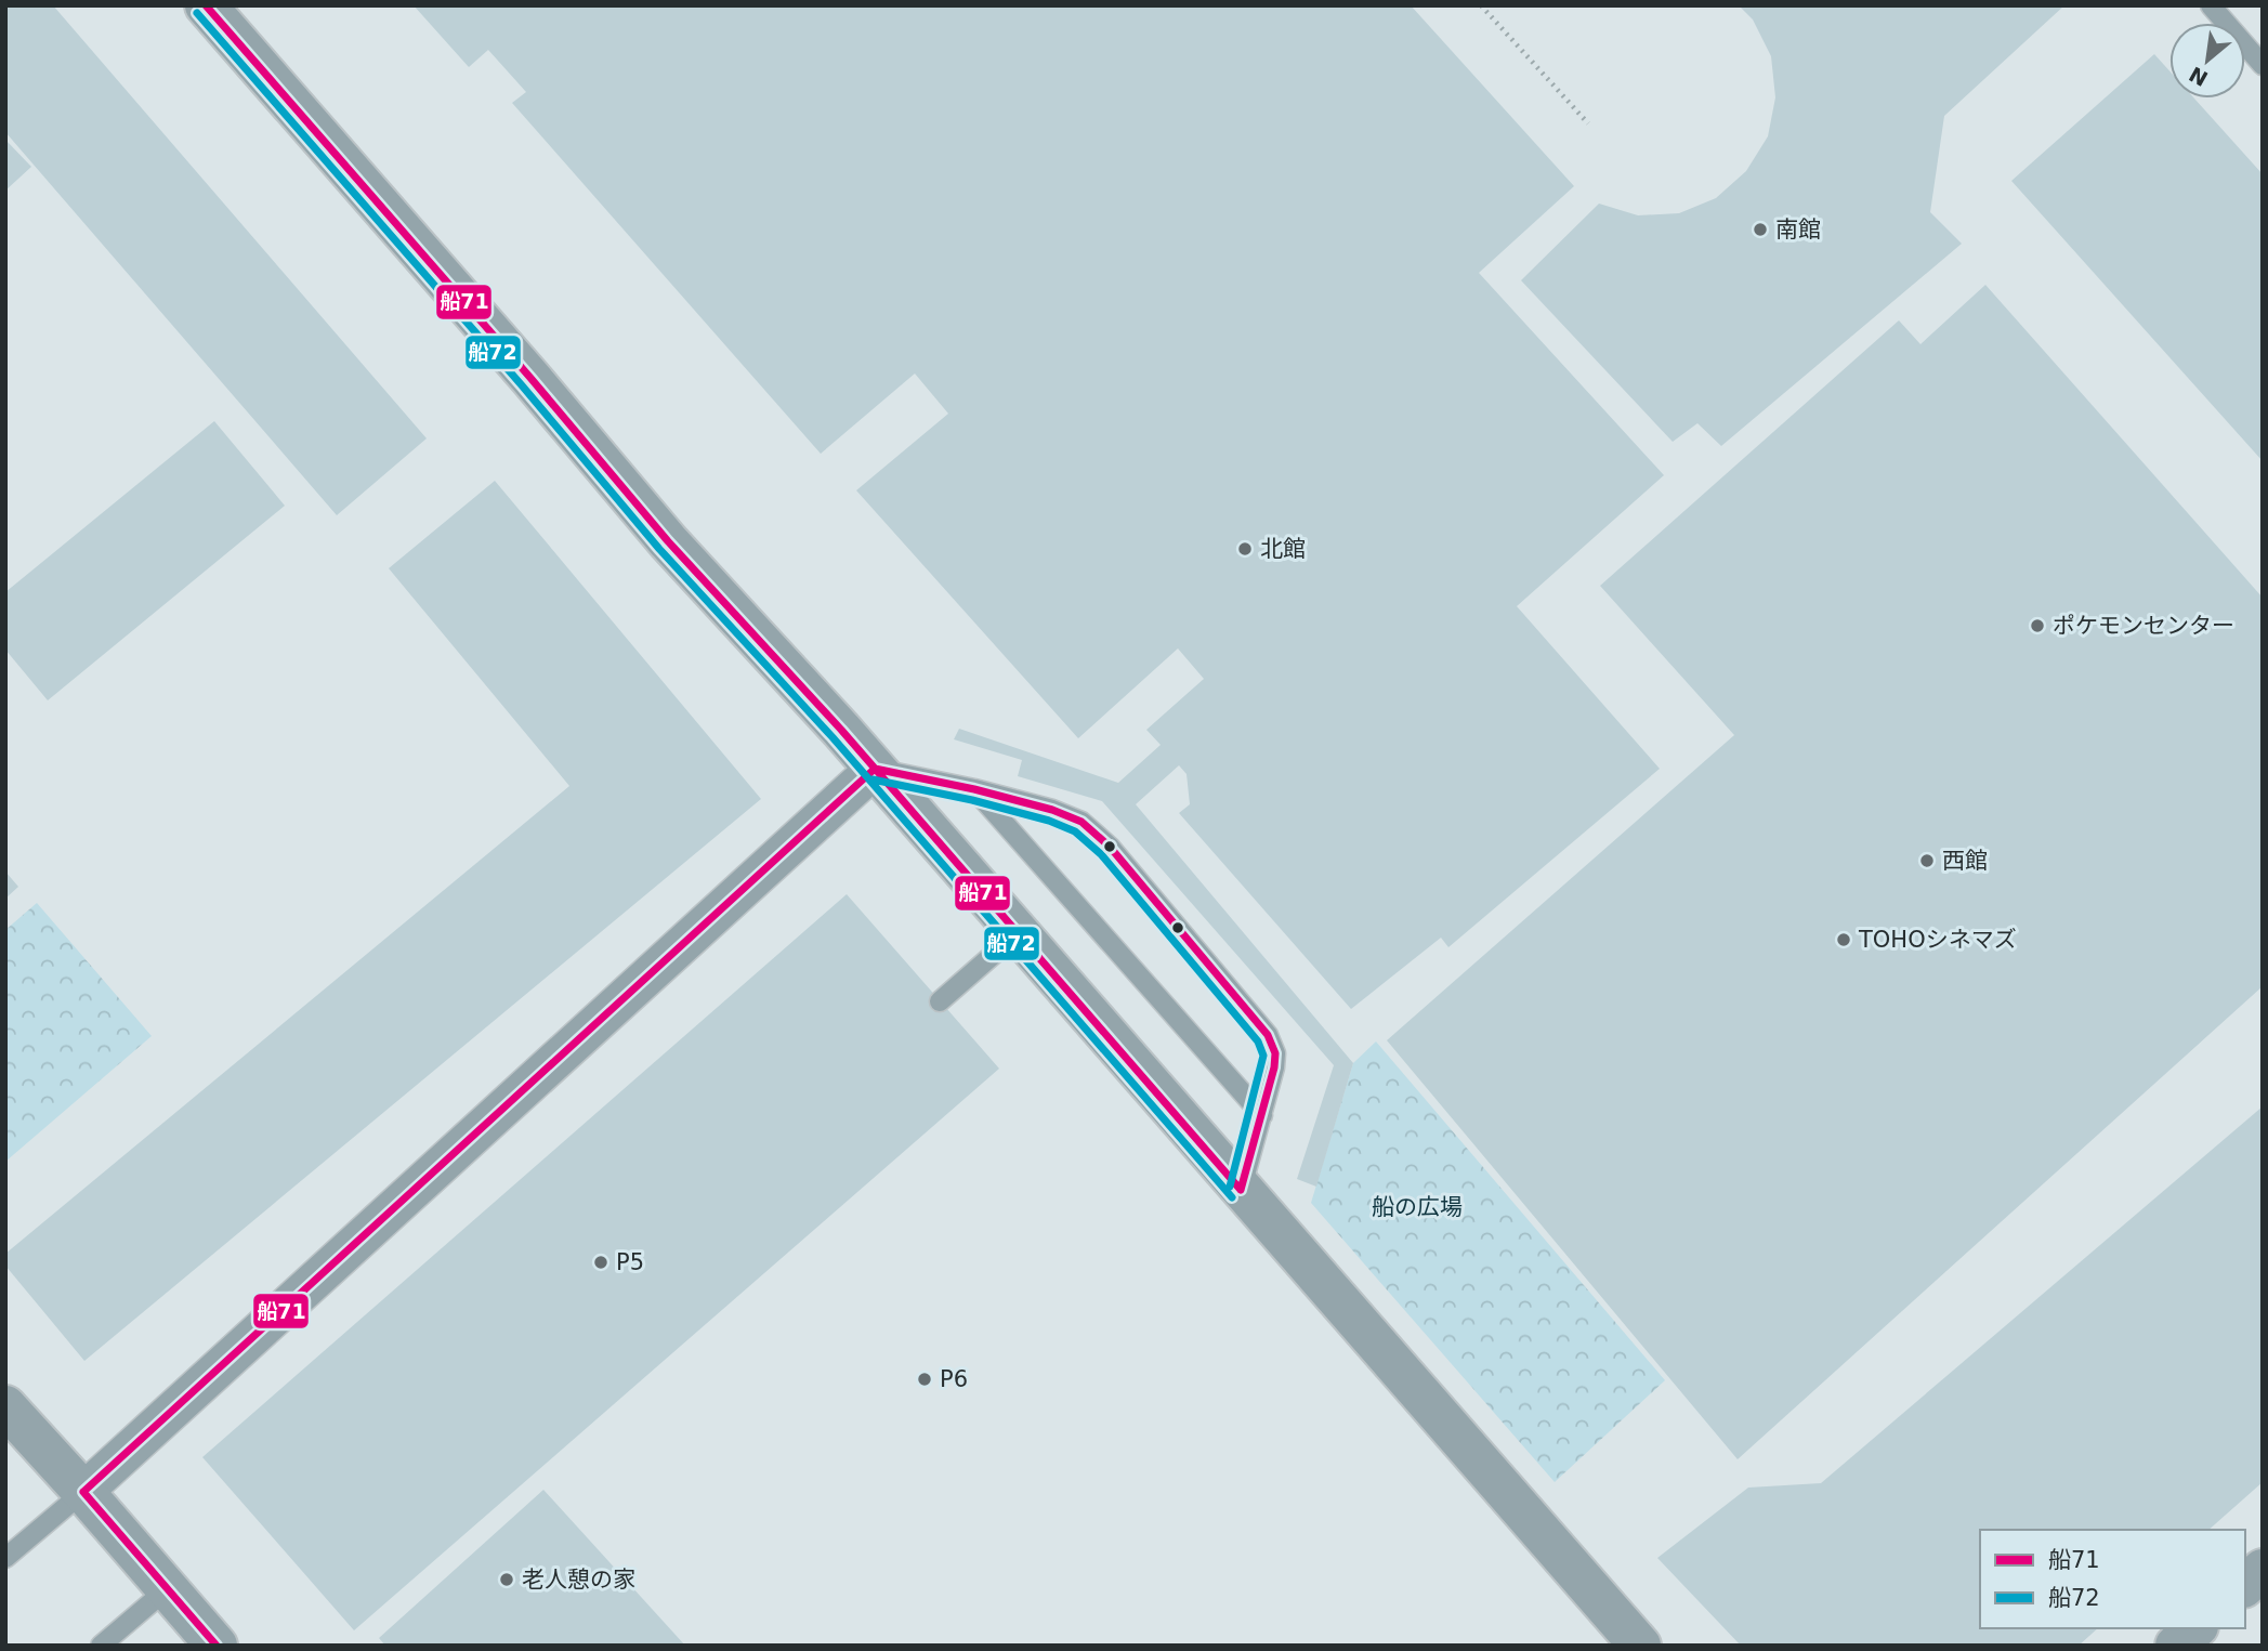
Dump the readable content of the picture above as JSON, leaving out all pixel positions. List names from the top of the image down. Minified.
{"parks":["船の広場"],"places":["南館","北館","ポケモンセンター","西館","TOHOシネマズ","P5","P6","老人憩の家"],"lines":["transit line 船71","transit line 船72"],"legend":["船71","船72"],"north":"bottom left"}
